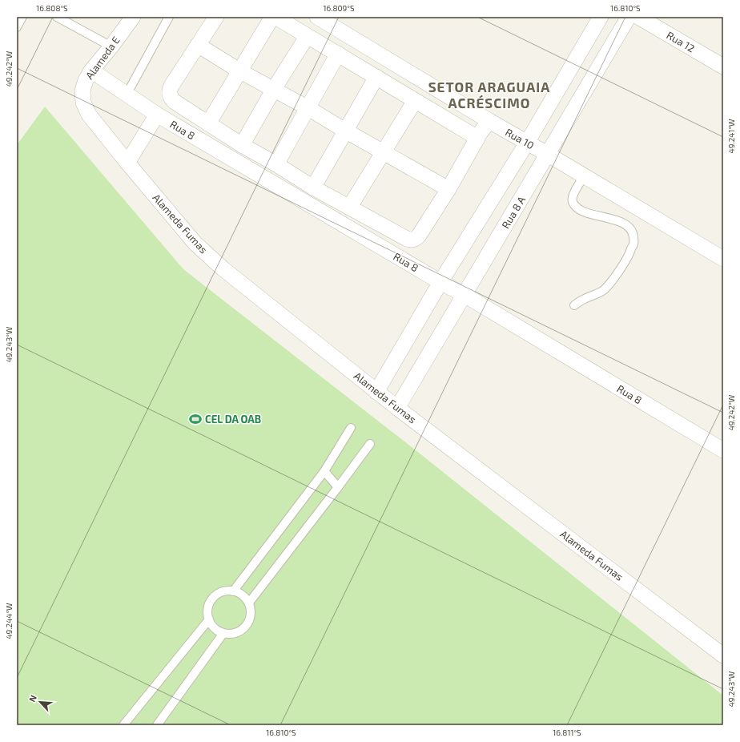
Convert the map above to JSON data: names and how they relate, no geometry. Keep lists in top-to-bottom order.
{
  "streets": {
    "street": [
      "Rua 12",
      "Alameda E",
      "Rua 8",
      "Rua 10",
      "Rua 8 A",
      "Alameda Fumas"
    ]
  },
  "crossings": [
    ["Alameda E", "Rua 8"],
    ["Alameda E", "Alameda Fumas"],
    ["Rua 8", "Rua 8 A"],
    ["Rua 10", "Rua 8 A"],
    ["Rua 8 A", "Alameda Fumas"]
  ],
  "districts": ["SETOR ARAGUAIA ACRÉSCIMO"],
  "places": {
    "sports": ["CEL DA OAB"]
  },
  "north": "top left",
  "coordinates": [
    "16.808°S",
    "16.809°S",
    "16.810°S",
    "49.242°W",
    "49.241°W",
    "49.243°W",
    "49.244°W",
    "16.811°S"
  ]
}
